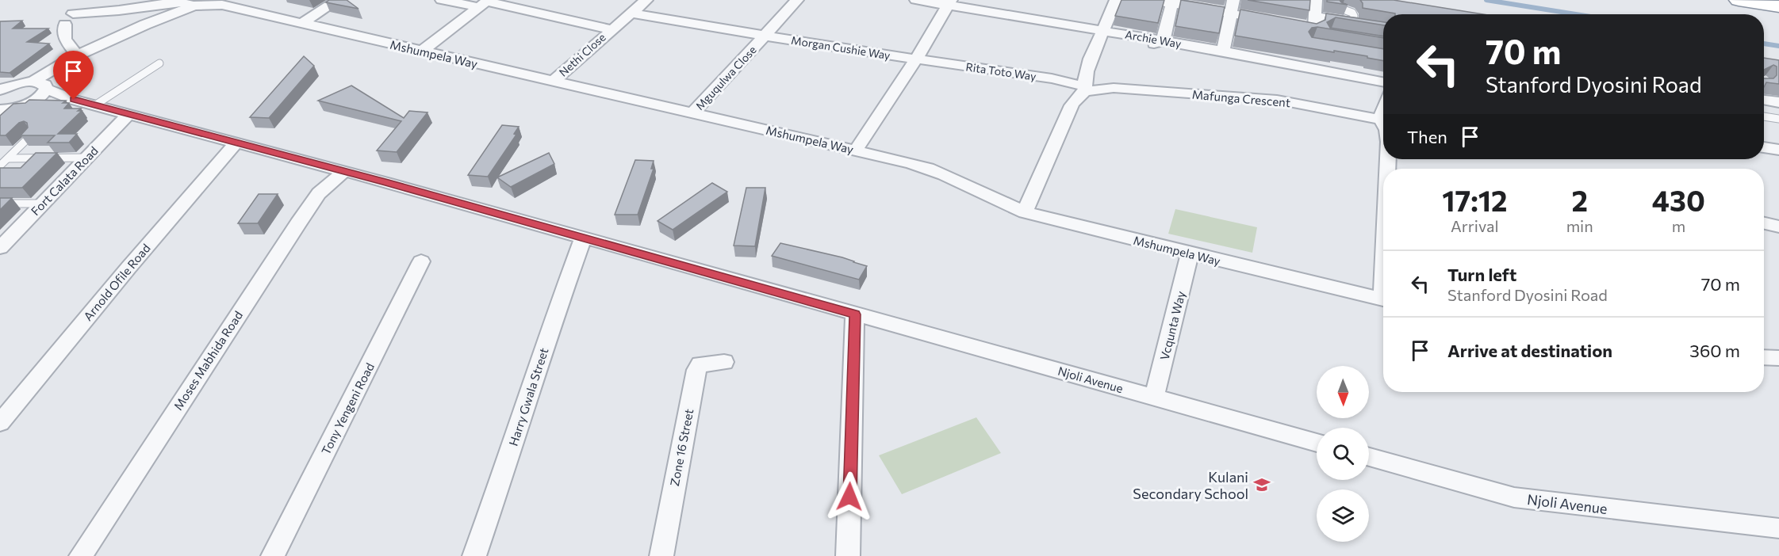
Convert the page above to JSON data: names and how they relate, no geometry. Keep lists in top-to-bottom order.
{
  "streets": {
    "street": [
      "Archie Way",
      "Morgan Cushie Way",
      "Mshumpela Way",
      "Nethi Close",
      "Rita Toto Way",
      "Mguqulwa Close",
      "Mafunga Crescent",
      "Fort Calata Road",
      "Arnold Ofile Road",
      "Vcqunta Way",
      "Moses Mabhida Road",
      "Njoli Avenue",
      "Harry Gwala Street",
      "Tony Yengeni Road",
      "Zone 16 Street"
    ]
  },
  "crossings": [
    ["Morgan Cushie Way", "Nethi Close"],
    ["Morgan Cushie Way", "Rita Toto Way"],
    ["Morgan Cushie Way", "Mguqulwa Close"],
    ["Mshumpela Way", "Nethi Close"],
    ["Mshumpela Way", "Mguqulwa Close"],
    ["Mshumpela Way", "Vcqunta Way"],
    ["Rita Toto Way", "Mafunga Crescent"],
    ["Fort Calata Road", "Njoli Avenue"],
    ["Arnold Ofile Road", "Njoli Avenue"],
    ["Vcqunta Way", "Njoli Avenue"],
    ["Moses Mabhida Road", "Njoli Avenue"],
    ["Njoli Avenue", "Harry Gwala Street"]
  ],
  "places": {
    "school or university": ["Kulani Secondary School"]
  },
  "north": "bottom",
  "page": {
    "turn": ["70 m", "Stanford Dyosini Road"],
    "then": "Then",
    "eta": [
      "17:12",
      "Arrival",
      "2",
      "min",
      "430",
      "m"
    ],
    "list": [
      {
        "name": "Turn left",
        "note": "Stanford Dyosini Road",
        "value": "70 m"
      },
      {
        "name": "Arrive at destination",
        "value": "360 m"
      }
    ]
  }
}
